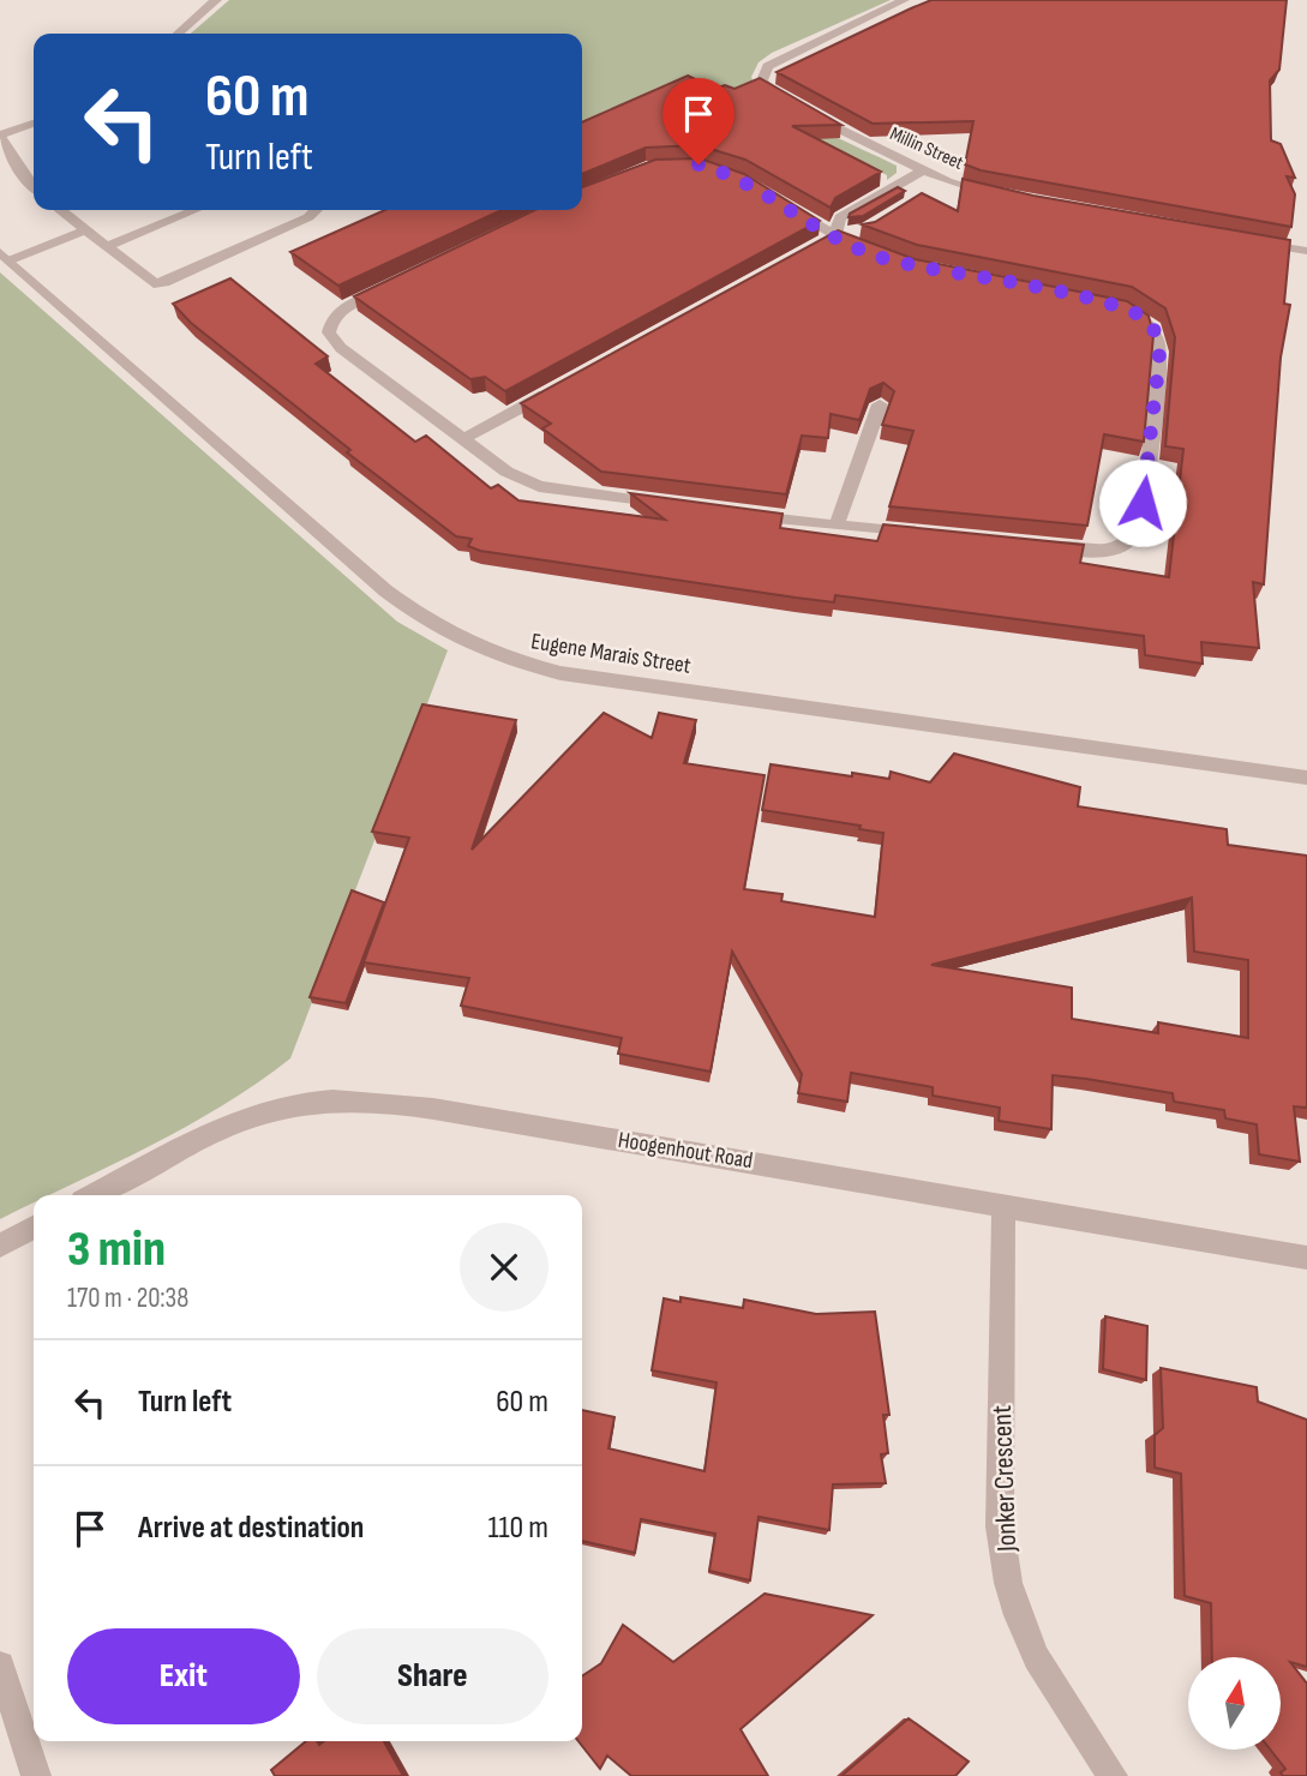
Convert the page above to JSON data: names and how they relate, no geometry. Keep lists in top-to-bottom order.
{
  "streets": {
    "street": [
      "Millin Street",
      "Eugene Marais Street",
      "Hoogenhout Road",
      "Jonker Crescent"
    ]
  },
  "crossings": [
    ["Hoogenhout Road", "Jonker Crescent"]
  ],
  "north": "top",
  "page": {
    "turn": ["60 m", "Turn left"],
    "heading": ["3 min", "170 m · 20:38"],
    "list": [
      {
        "name": "Turn left",
        "value": "60 m"
      },
      {
        "name": "Arrive at destination",
        "value": "110 m"
      }
    ],
    "buttons": ["Exit", "Share"]
  }
}
